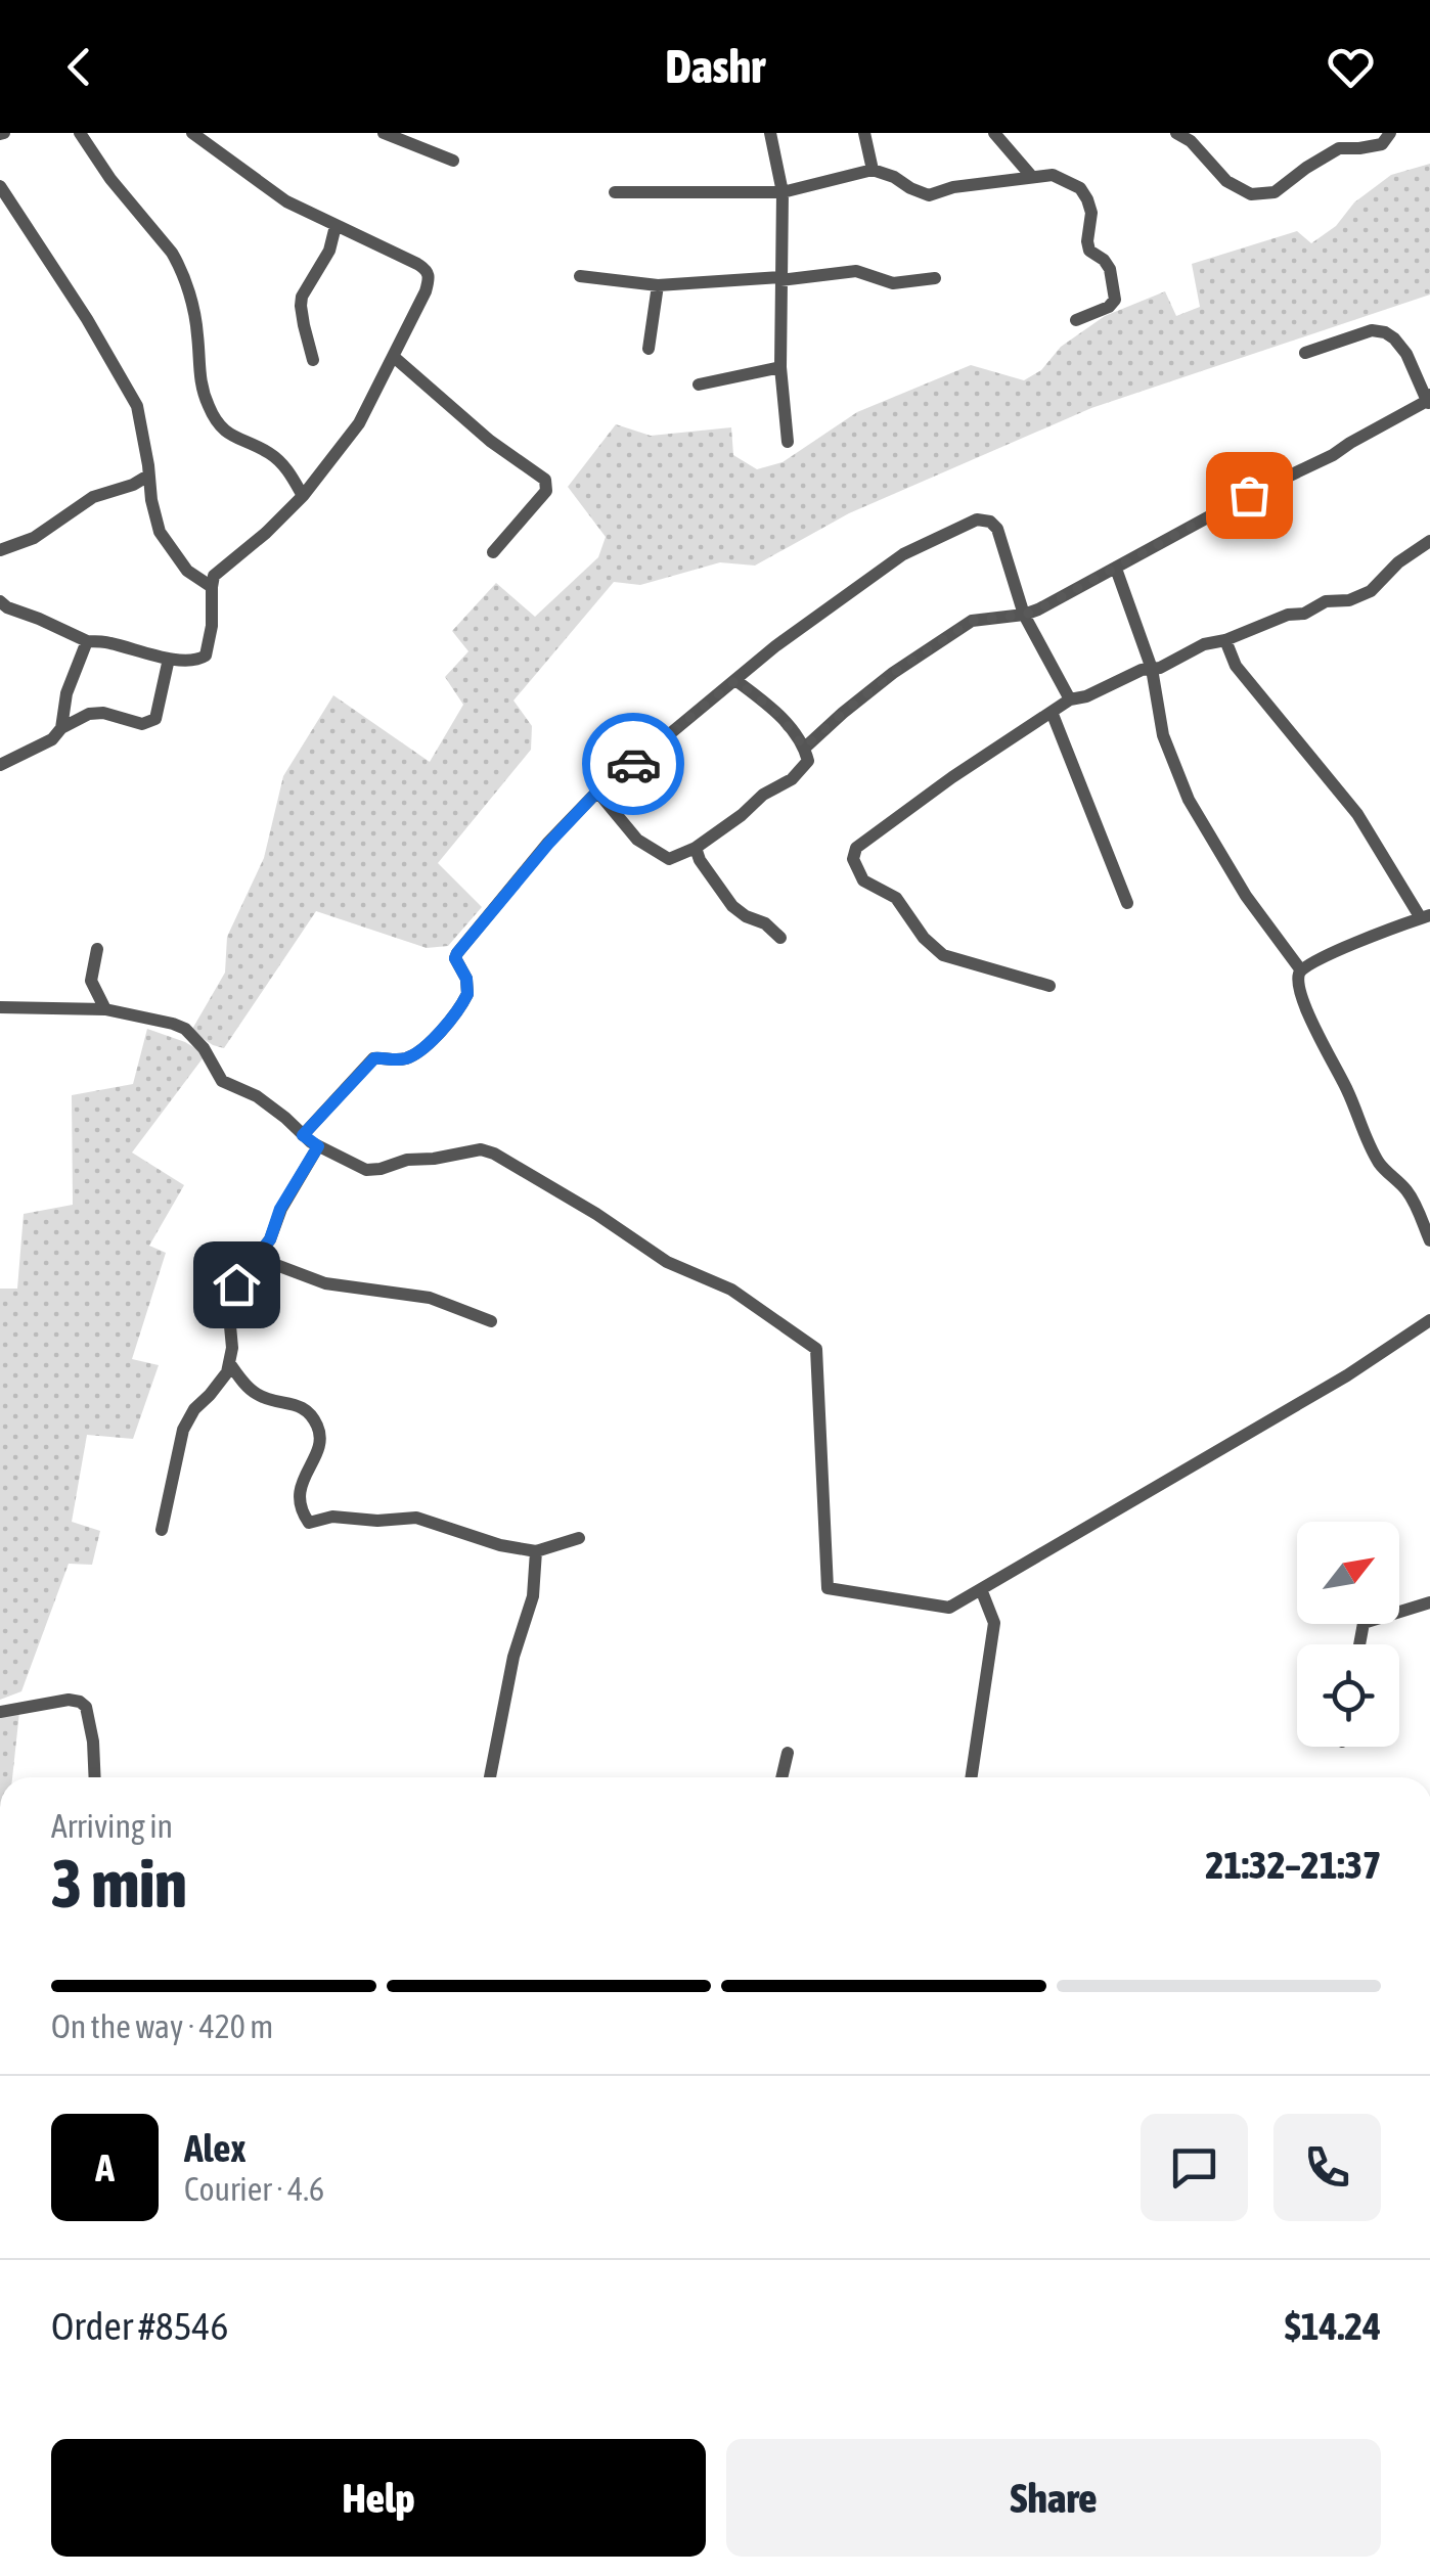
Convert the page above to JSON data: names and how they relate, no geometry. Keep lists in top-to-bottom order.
{
  "north": "top right",
  "page": {
    "header": "Dashr",
    "heading": ["3 min", "Arriving in", "21:32–21:37"],
    "panel": [
      "Alex",
      "Courier · 4.6",
      "Order #8546",
      "$14.24"
    ],
    "bar": "On the way · 420 m",
    "round": "A",
    "buttons": ["Help", "Share"]
  }
}
